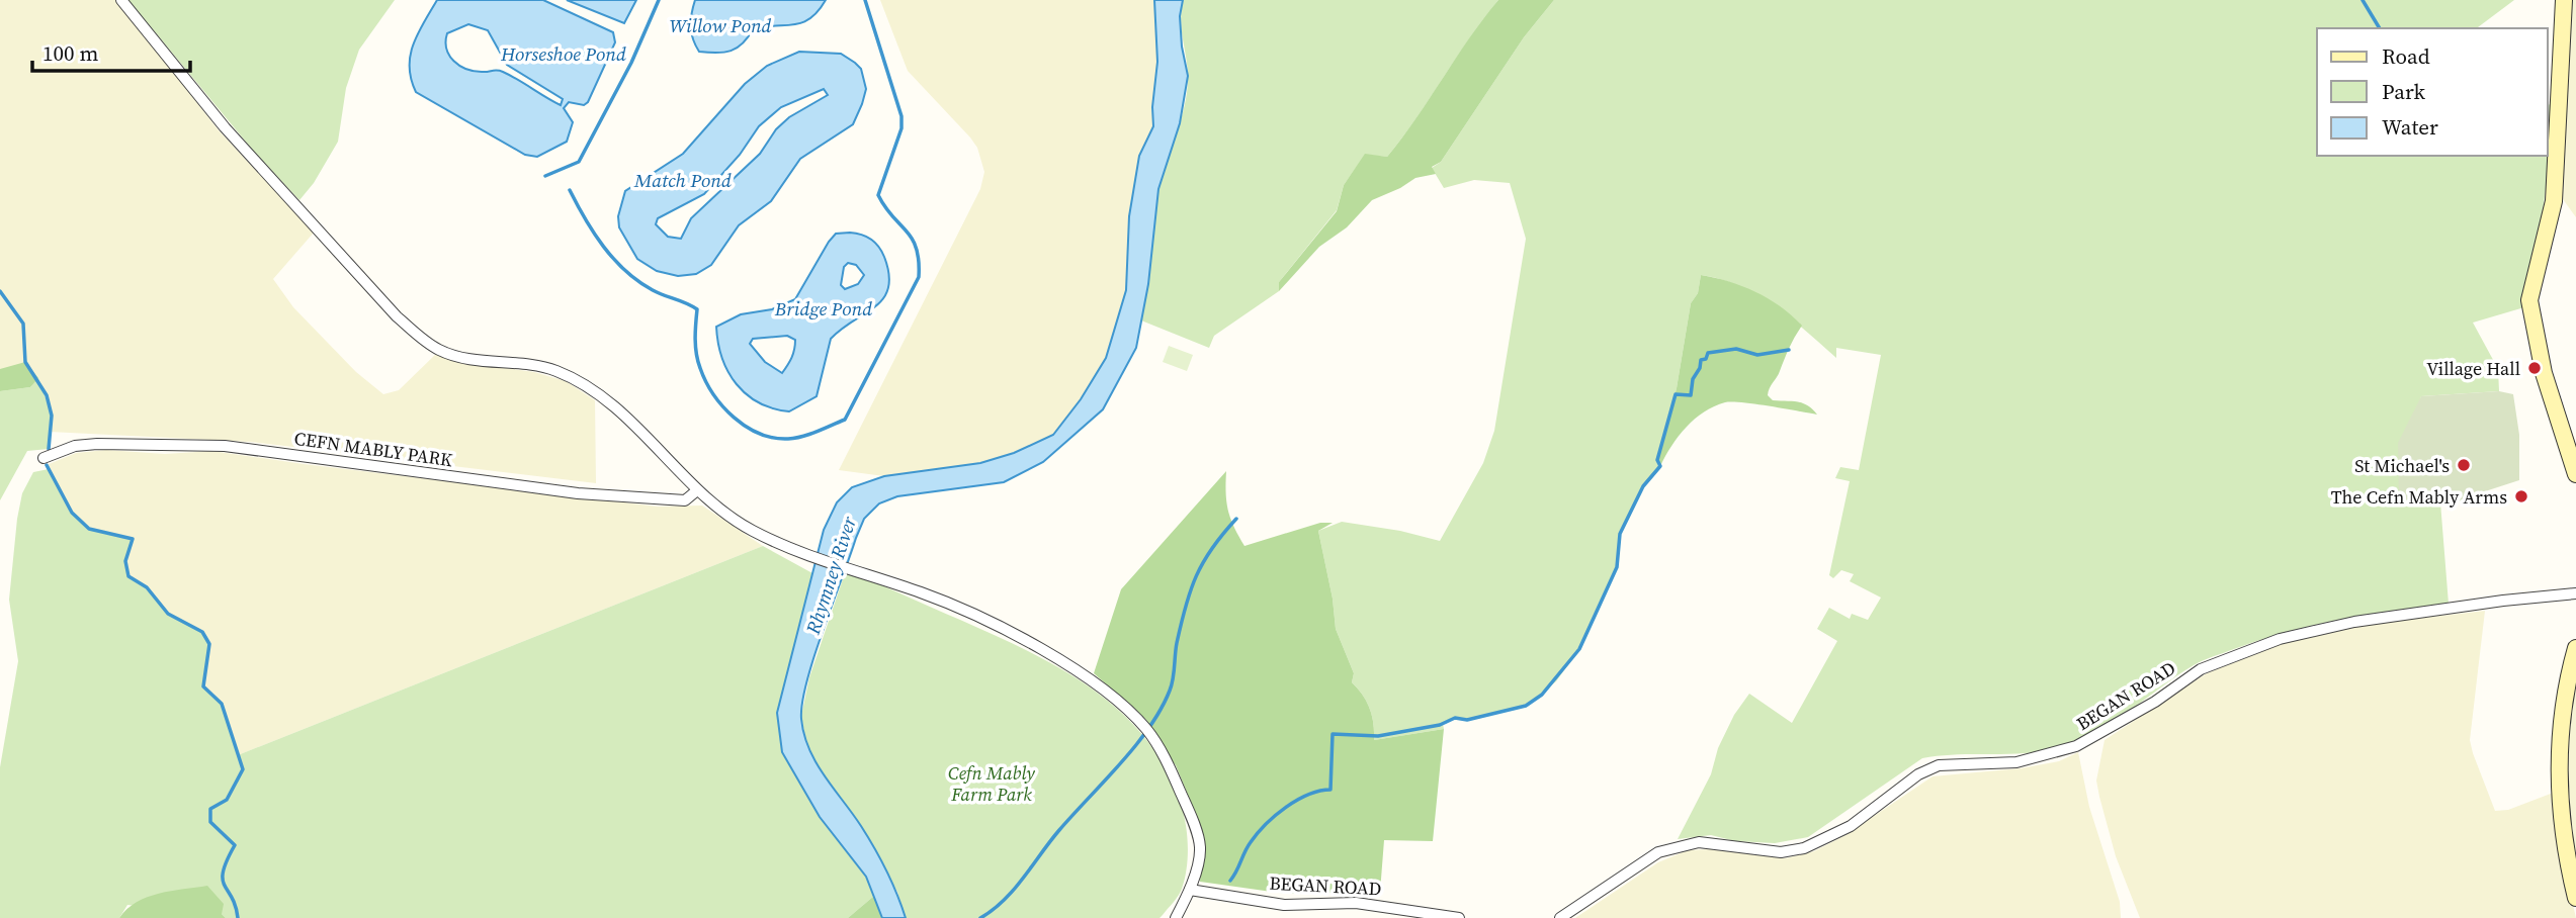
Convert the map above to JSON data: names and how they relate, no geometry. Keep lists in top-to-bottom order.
{
  "streets": {
    "street": ["CEFN MABLY PARK", "BEGAN ROAD"]
  },
  "water": [
    "Willow Pond",
    "Horseshoe Pond",
    "Match Pond",
    "Bridge Pond",
    "Rhymney River"
  ],
  "parks": ["Cefn Mably Farm Park"],
  "places": ["Village Hall", "St Michael's", "The Cefn Mably Arms"],
  "legend": ["Road", "Park", "Water"],
  "scale_bar": "100 m"
}
